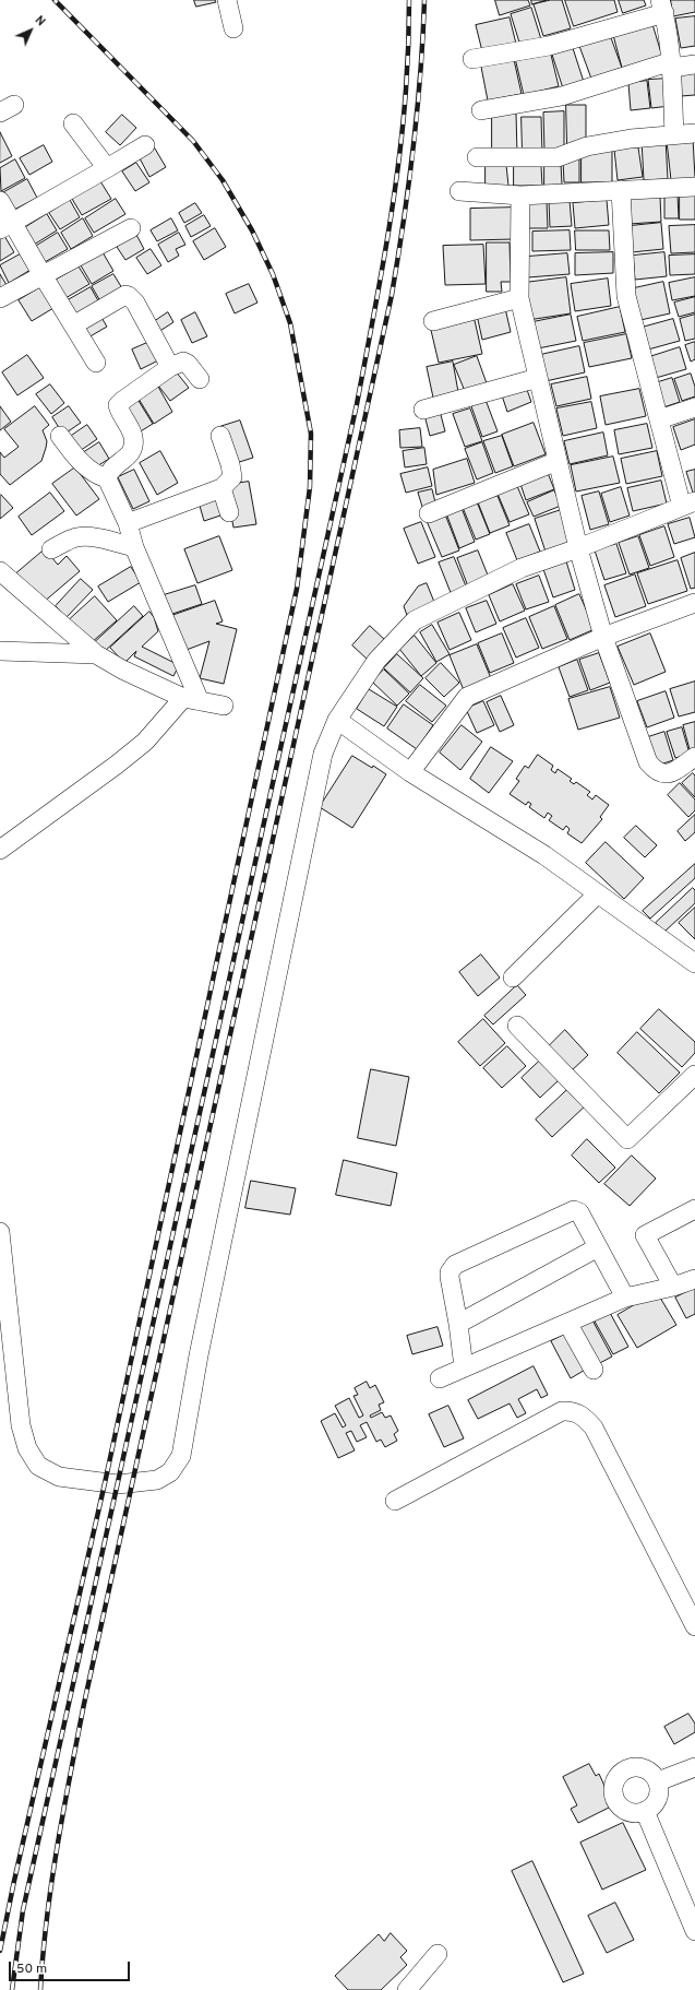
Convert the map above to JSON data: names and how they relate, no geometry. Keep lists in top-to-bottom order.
{
  "scale_bar": "50 m",
  "north": "top right"
}
